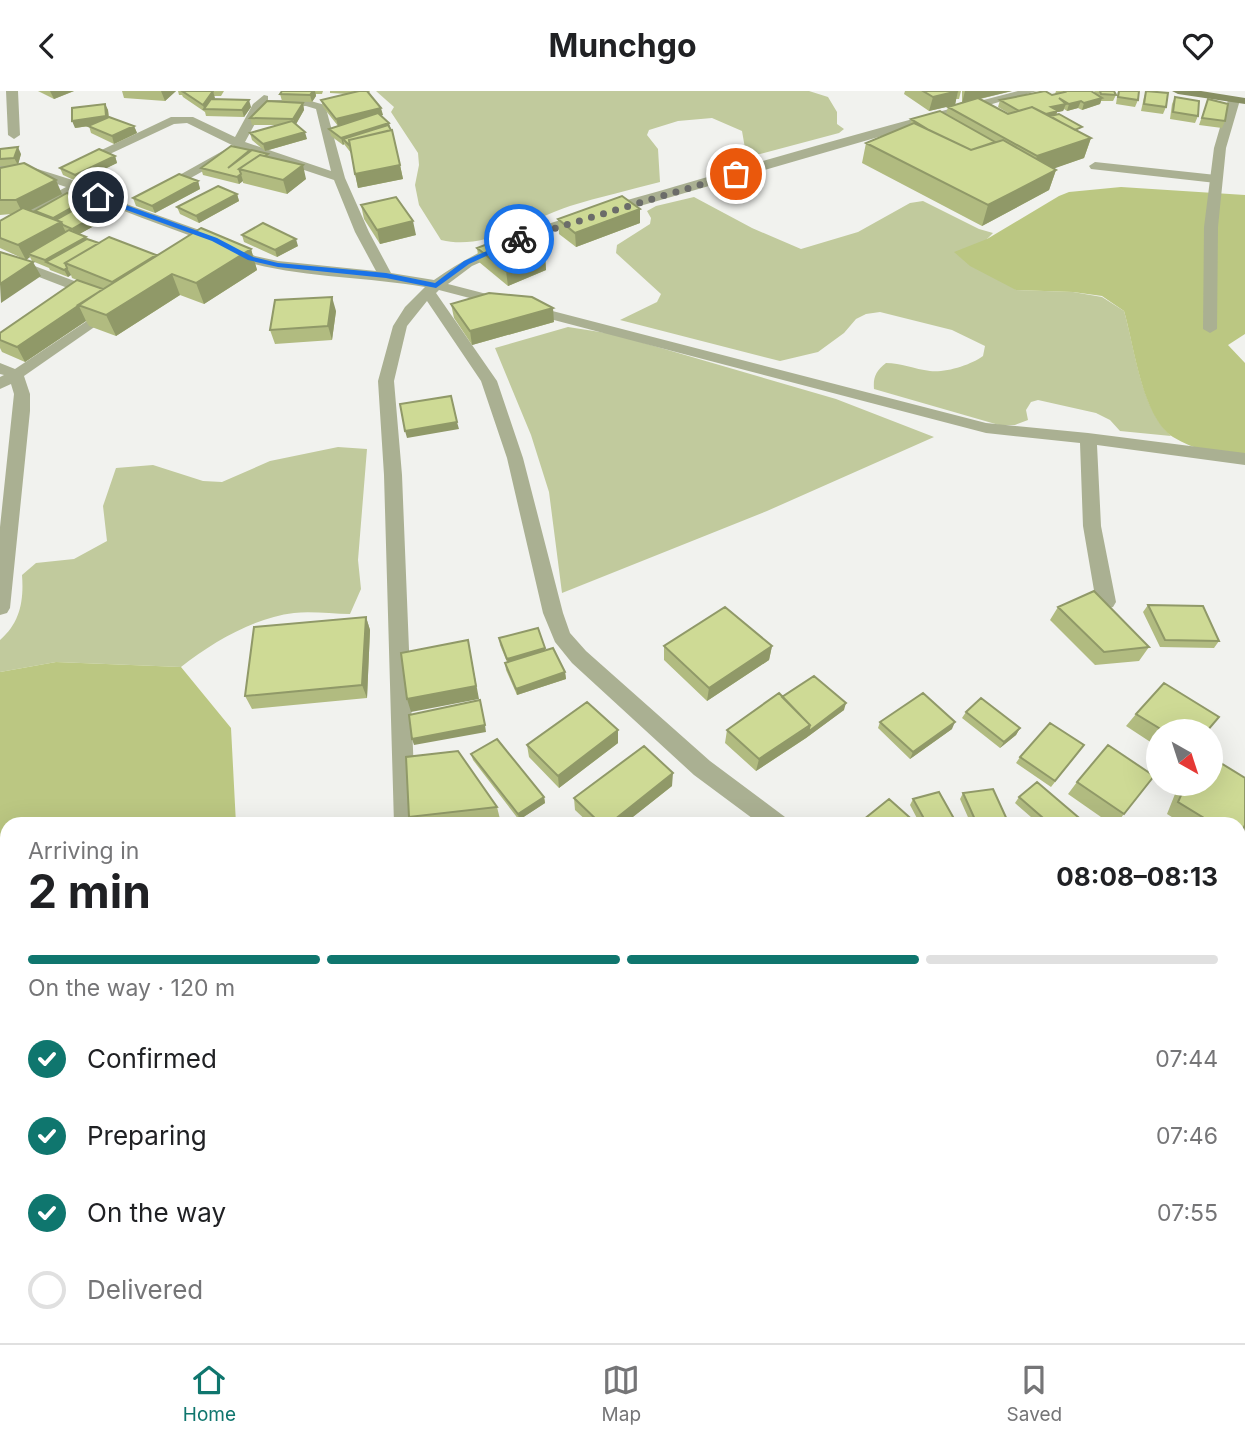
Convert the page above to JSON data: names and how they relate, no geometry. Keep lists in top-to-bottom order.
{
  "north": "bottom right",
  "page": {
    "header": "Munchgo",
    "heading": ["2 min", "Arriving in", "08:08–08:13"],
    "bar": "On the way · 120 m",
    "list": [
      ["Confirmed", "07:44"],
      ["Preparing", "07:46"],
      ["On the way", "07:55"],
      "Delivered"
    ],
    "tabs": ["Home", "Map", "Saved"]
  }
}
